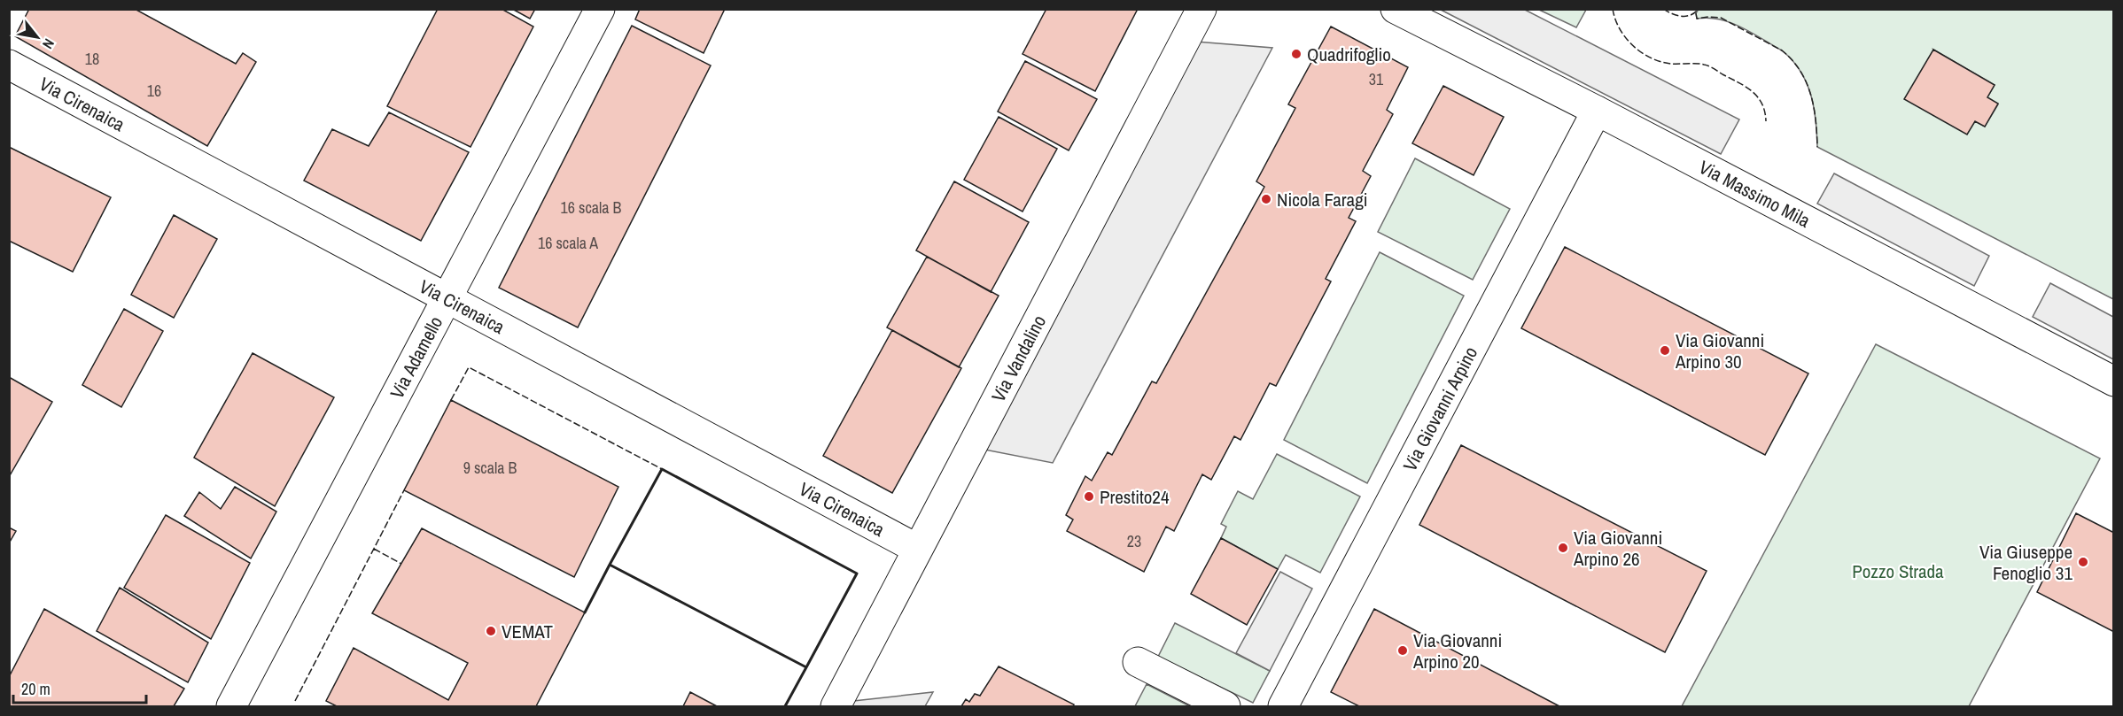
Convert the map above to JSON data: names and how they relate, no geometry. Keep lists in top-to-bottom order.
{
  "streets": {
    "street": [
      "Via Cirenaica",
      "Via Massimo Mila",
      "Via Adamello",
      "Via Vandalino",
      "Via Giovanni Arpino"
    ]
  },
  "crossings": [
    ["Via Cirenaica", "Via Adamello"],
    ["Via Cirenaica", "Via Vandalino"],
    ["Via Massimo Mila", "Via Giovanni Arpino"]
  ],
  "parks": ["Pozzo Strada"],
  "places": [
    "Quadrifoglio",
    "Nicola Faragi",
    "Via Giovanni Arpino 30",
    "Prestito24",
    "Via Giovanni Arpino 26",
    "Via Giuseppe Fenoglio 31",
    "VEMAT",
    "Via Giovanni Arpino 20"
  ],
  "house_numbers": [
    "18",
    "31",
    "16",
    "16 scala B",
    "16 scala A",
    "9 scala B",
    "23"
  ],
  "scale_bar": "20 m",
  "north": "bottom right"
}
